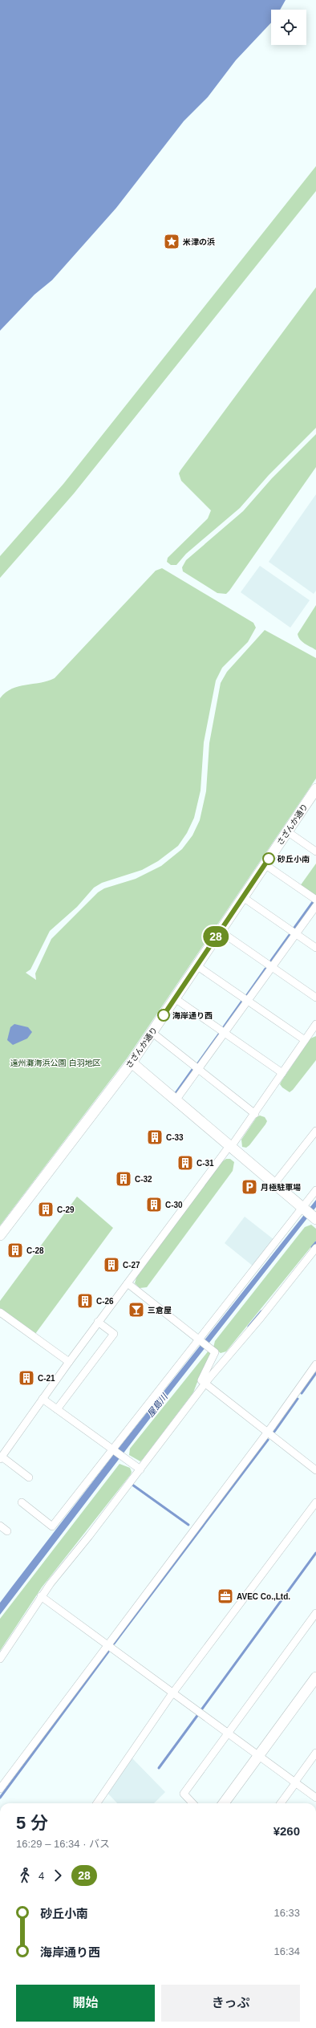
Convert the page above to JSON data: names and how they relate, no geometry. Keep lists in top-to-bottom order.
{
  "streets": {
    "street": ["さざんか通り"]
  },
  "water": ["屋島川"],
  "parks": ["遠州灘海浜公園 白羽地区"],
  "places": {
    "place": ["米津の浜"],
    "other": ["砂丘小南", "海岸通り西"],
    "building": [
      "C-33",
      "C-31",
      "C-32",
      "C-30",
      "C-29",
      "C-28",
      "C-27",
      "C-26",
      "C-21"
    ],
    "parking": ["月極駐車場"],
    "bar": ["三倉屋"],
    "office": ["AVEC Co.,Ltd."]
  },
  "lines": ["bus line 28"],
  "page": {
    "on_map": "28",
    "heading": ["5 分", "16:29 – 16:34 · バス", "¥260"],
    "legs": ["4", "28"],
    "list": [
      {
        "name": "砂丘小南",
        "value": "16:33"
      },
      {
        "name": "海岸通り西",
        "value": "16:34"
      }
    ],
    "buttons": ["開始", "きっぷ"]
  }
}
